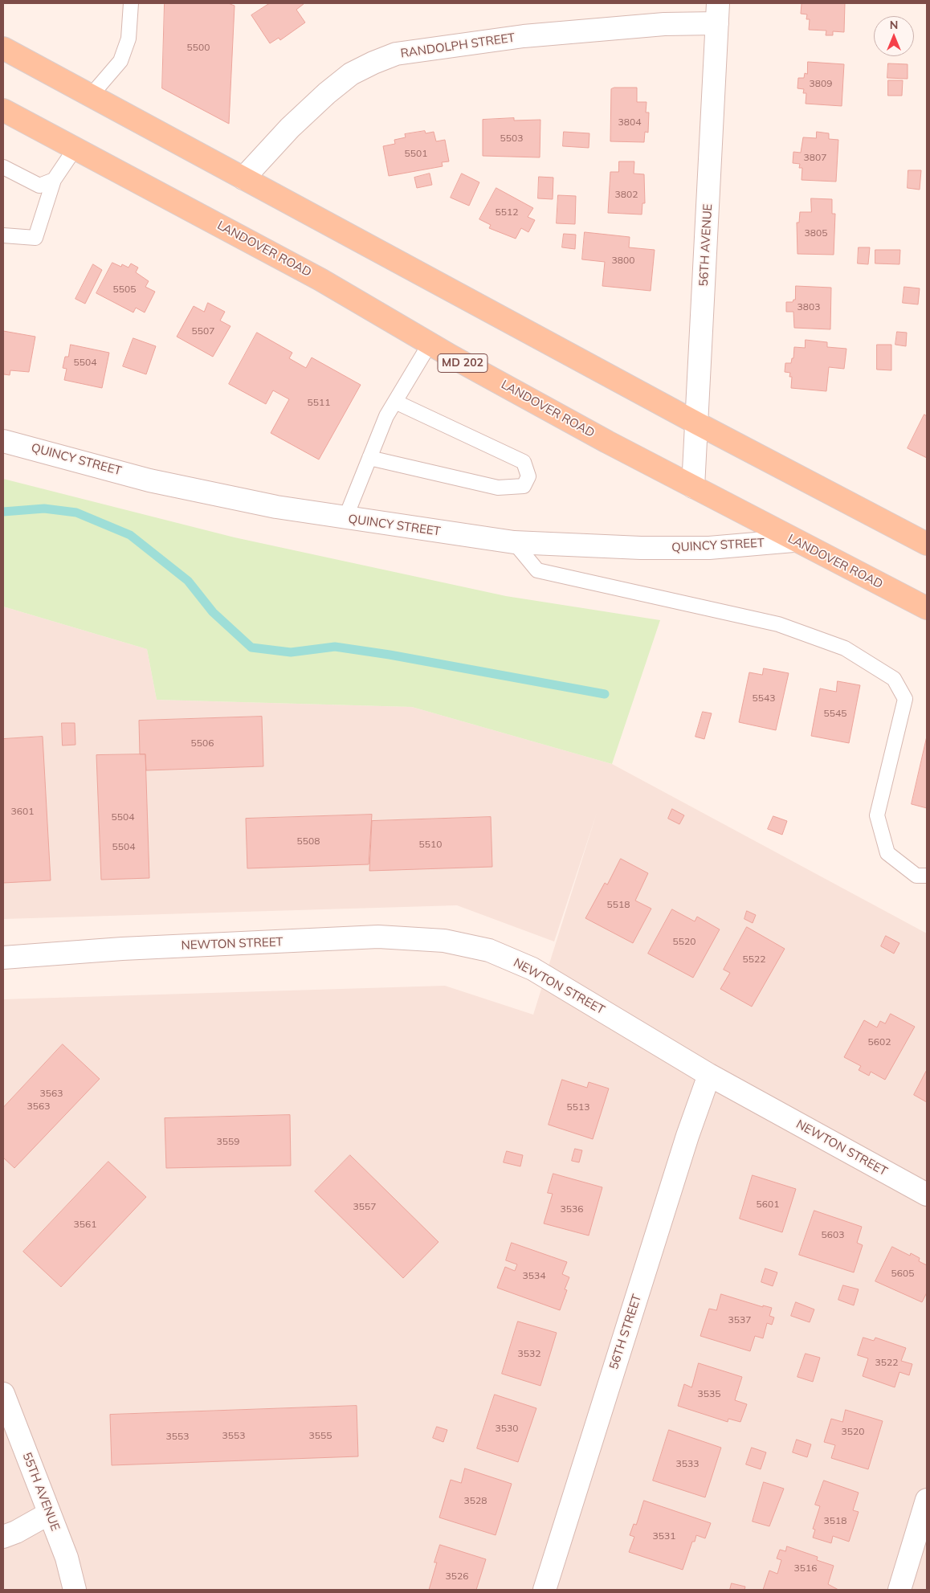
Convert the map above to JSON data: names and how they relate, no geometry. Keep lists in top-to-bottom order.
{
  "streets": {
    "main road": ["LANDOVER ROAD", "MD 202"],
    "street": [
      "RANDOLPH STREET",
      "56TH AVENUE",
      "QUINCY STREET",
      "NEWTON STREET",
      "56TH STREET",
      "55TH AVENUE"
    ]
  },
  "crossings": [
    ["RANDOLPH STREET", "56TH AVENUE"],
    ["56TH AVENUE", "LANDOVER ROAD"],
    ["LANDOVER ROAD", "QUINCY STREET"],
    ["NEWTON STREET", "56TH STREET"]
  ],
  "house_numbers": [
    "5500",
    "3809",
    "3804",
    "5503",
    "5501",
    "3807",
    "3802",
    "5512",
    "3805",
    "3800",
    "5505",
    "3803",
    "5507",
    "5504",
    "5511",
    "5543",
    "5545",
    "5506",
    "3601",
    "5504",
    "5508",
    "5510",
    "5504",
    "5518",
    "5520",
    "5522",
    "5602",
    "3563",
    "3563",
    "5513",
    "3559",
    "5601",
    "3557",
    "3536",
    "3561",
    "5603",
    "5605",
    "3534",
    "3537",
    "3532",
    "3522",
    "3535",
    "3530",
    "3520",
    "3553",
    "3555",
    "3553",
    "3533",
    "3528",
    "3518",
    "3531",
    "3516",
    "3526"
  ],
  "north": "top"
}
